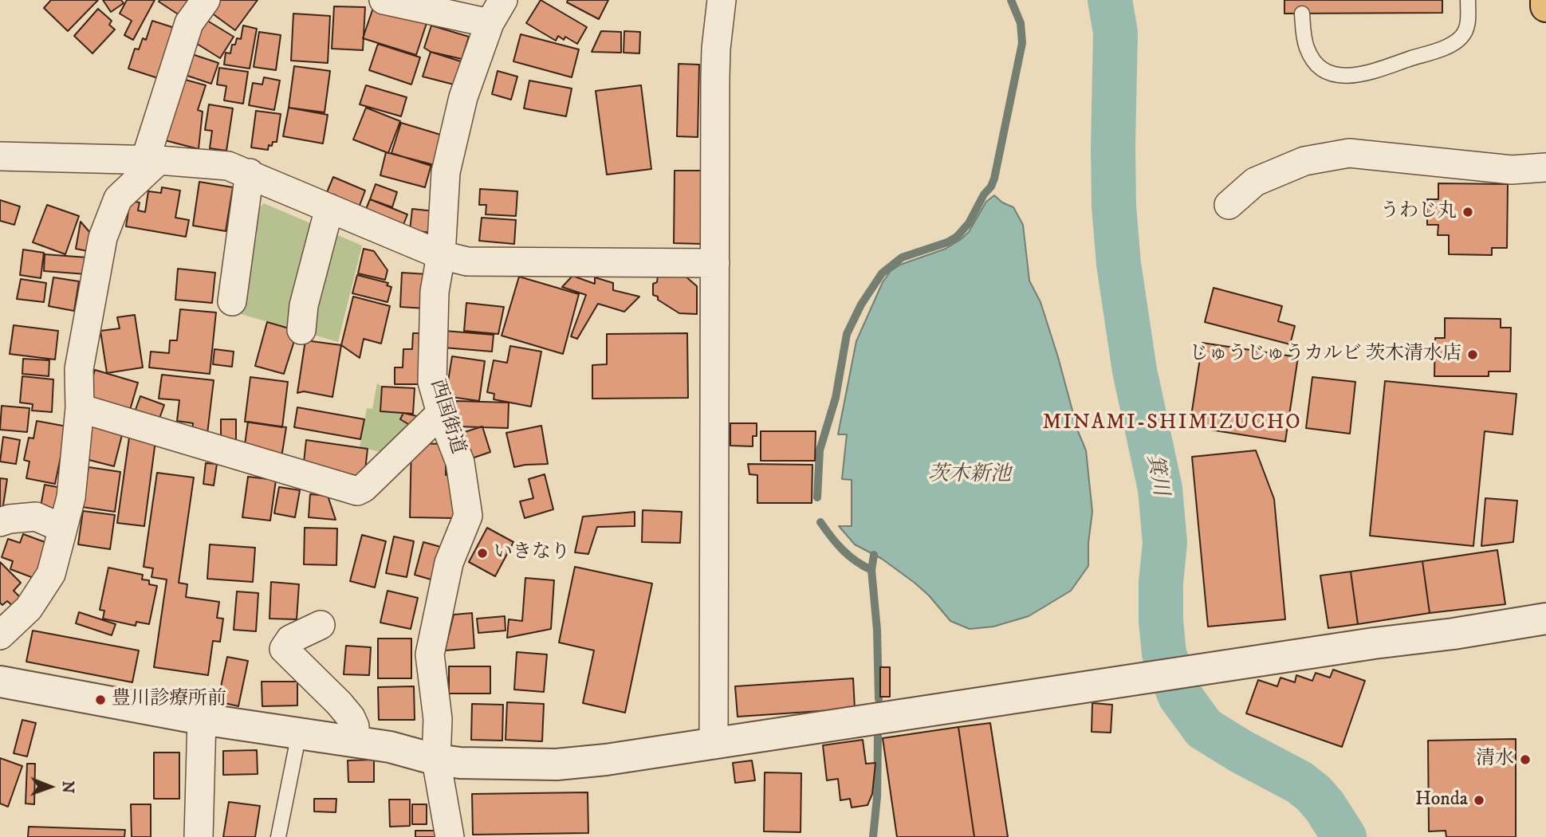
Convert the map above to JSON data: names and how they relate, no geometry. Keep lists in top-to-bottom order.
{
  "streets": {
    "street": ["西国街道"]
  },
  "districts": ["MINAMI-SHIMIZUCHO"],
  "water": ["箕川", "茨木新池"],
  "places": [
    "うわじ丸",
    "じゅうじゅうカルビ 茨木清水店",
    "いきなり",
    "豊川診療所前",
    "清水",
    "Honda"
  ],
  "north": "right"
}
